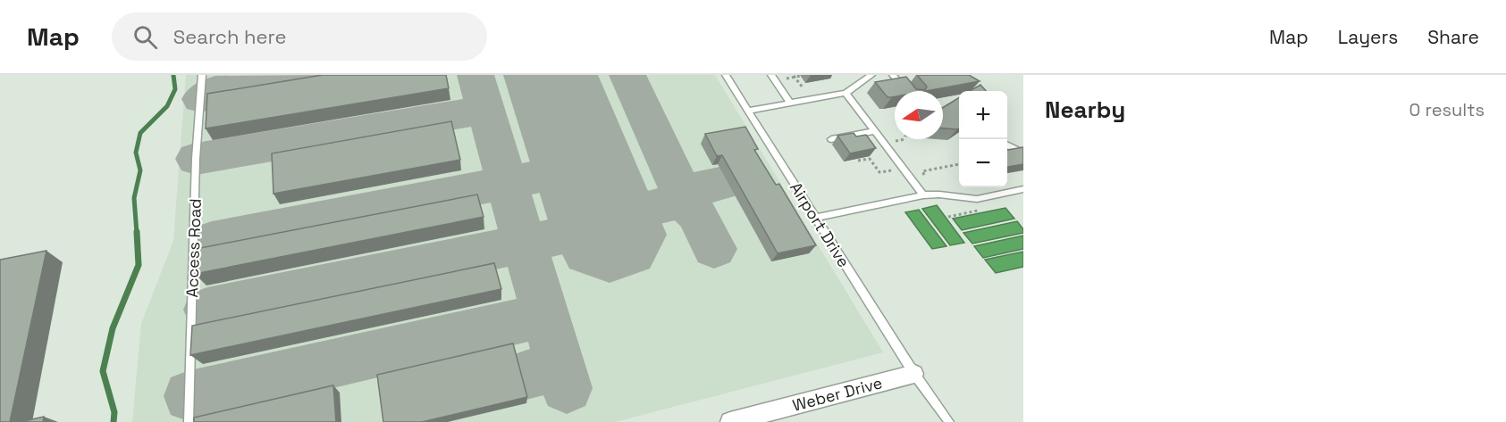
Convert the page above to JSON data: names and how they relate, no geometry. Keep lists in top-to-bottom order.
{
  "streets": {
    "street": ["Weber Drive"],
    "lane": ["Airport Drive", "Access Road"]
  },
  "crossings": [
    ["Airport Drive", "Weber Drive"]
  ],
  "north": "left",
  "page": {
    "header": "Map",
    "search": "Search here",
    "nav": ["Map", "Layers", "Share"],
    "heading": ["Nearby", "0 results"],
    "map_buttons": ["+", "−"]
  }
}
